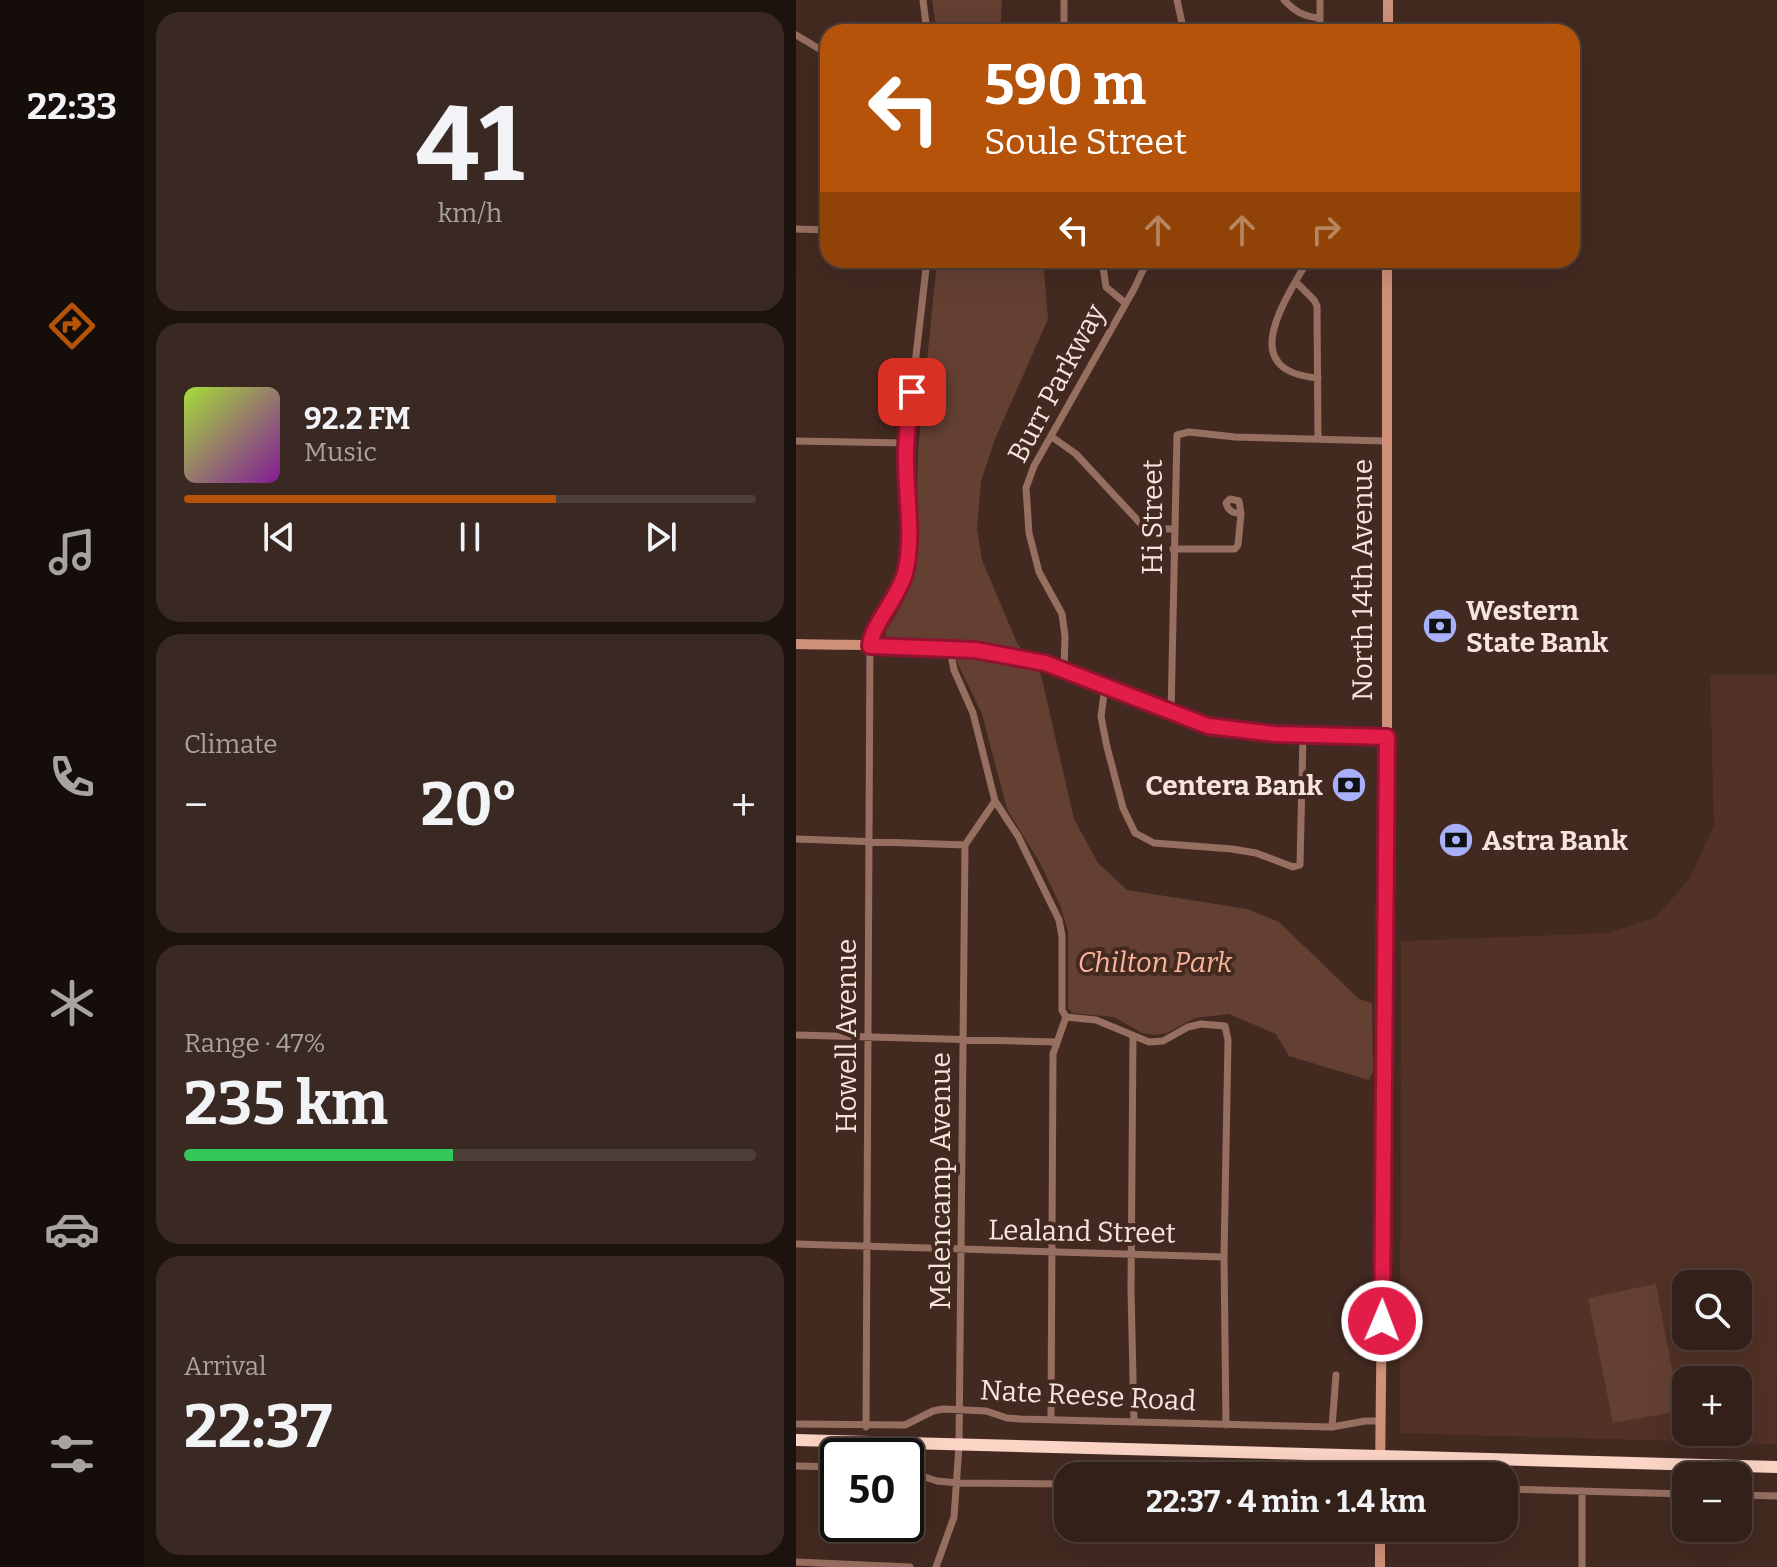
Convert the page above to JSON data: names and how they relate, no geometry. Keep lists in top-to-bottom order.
{
  "streets": {
    "main road": ["North 14th Avenue"],
    "street": [
      "Burr Parkway",
      "Hi Street",
      "Howell Avenue",
      "Melencamp Avenue",
      "Lealand Street",
      "Nate Reese Road"
    ]
  },
  "crossings": [
    ["Hi Street", "North 14th Avenue"],
    ["North 14th Avenue", "Nate Reese Road"],
    ["Howell Avenue", "Lealand Street"],
    ["Howell Avenue", "Nate Reese Road"],
    ["Melencamp Avenue", "Lealand Street"],
    ["Melencamp Avenue", "Nate Reese Road"]
  ],
  "parks": ["Chilton Park"],
  "places": {
    "bank": ["Western State Bank", "Centera Bank", "Astra Bank"]
  },
  "page": {
    "tabs": "22:33",
    "tile": [
      ["41", "km/h"],
      "Climate",
      ["Range · 47%", "235 km"],
      ["Arrival", "22:37"]
    ],
    "turn": ["590 m", "Soule Street"],
    "song": ["92.2 FM", "Music"],
    "heat": ["−", "20°", "+"],
    "map_buttons": ["+", "−"],
    "limit": "50",
    "trip": "22:37 · 4 min · 1.4 km"
  }
}
